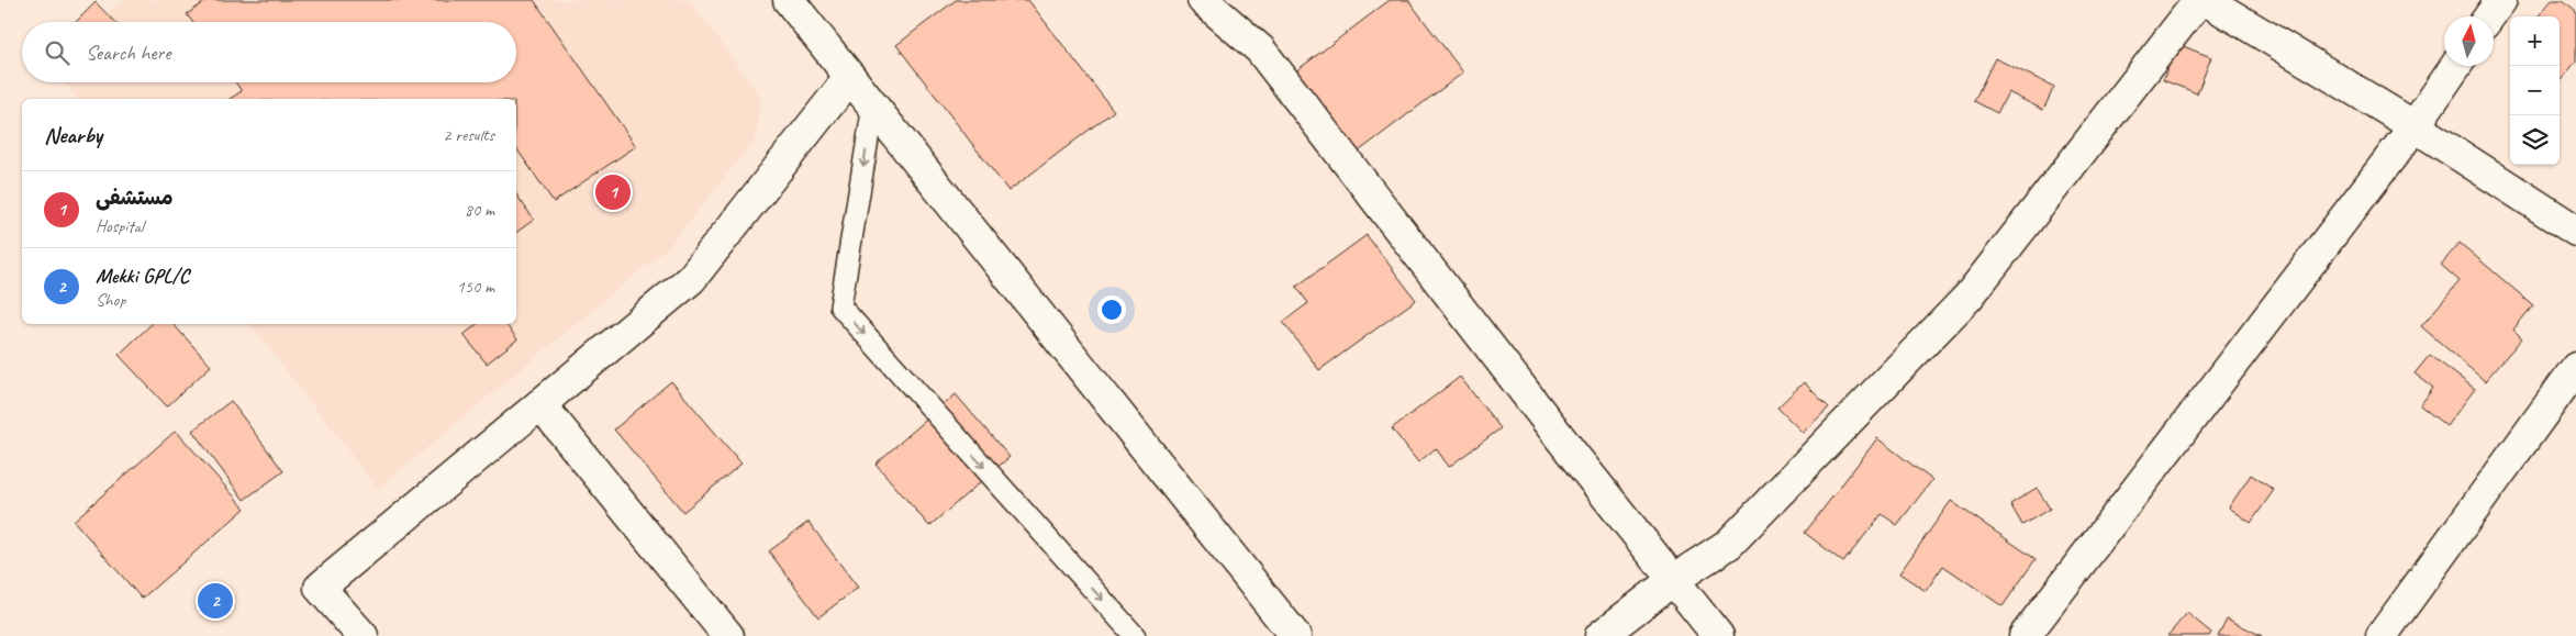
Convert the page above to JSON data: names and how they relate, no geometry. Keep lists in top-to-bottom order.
{
  "north": "top",
  "page": {
    "map_buttons": ["+", "−"],
    "search": "Search here",
    "heading": ["Nearby", "2 results"],
    "list": [
      {
        "mark": "1",
        "name": "مستشفى",
        "note": "Hospital",
        "value": "80 m"
      },
      {
        "mark": "2",
        "name": "Mekki GPL/C",
        "note": "Shop",
        "value": "150 m"
      }
    ],
    "pins": ["1", "2"]
  }
}
